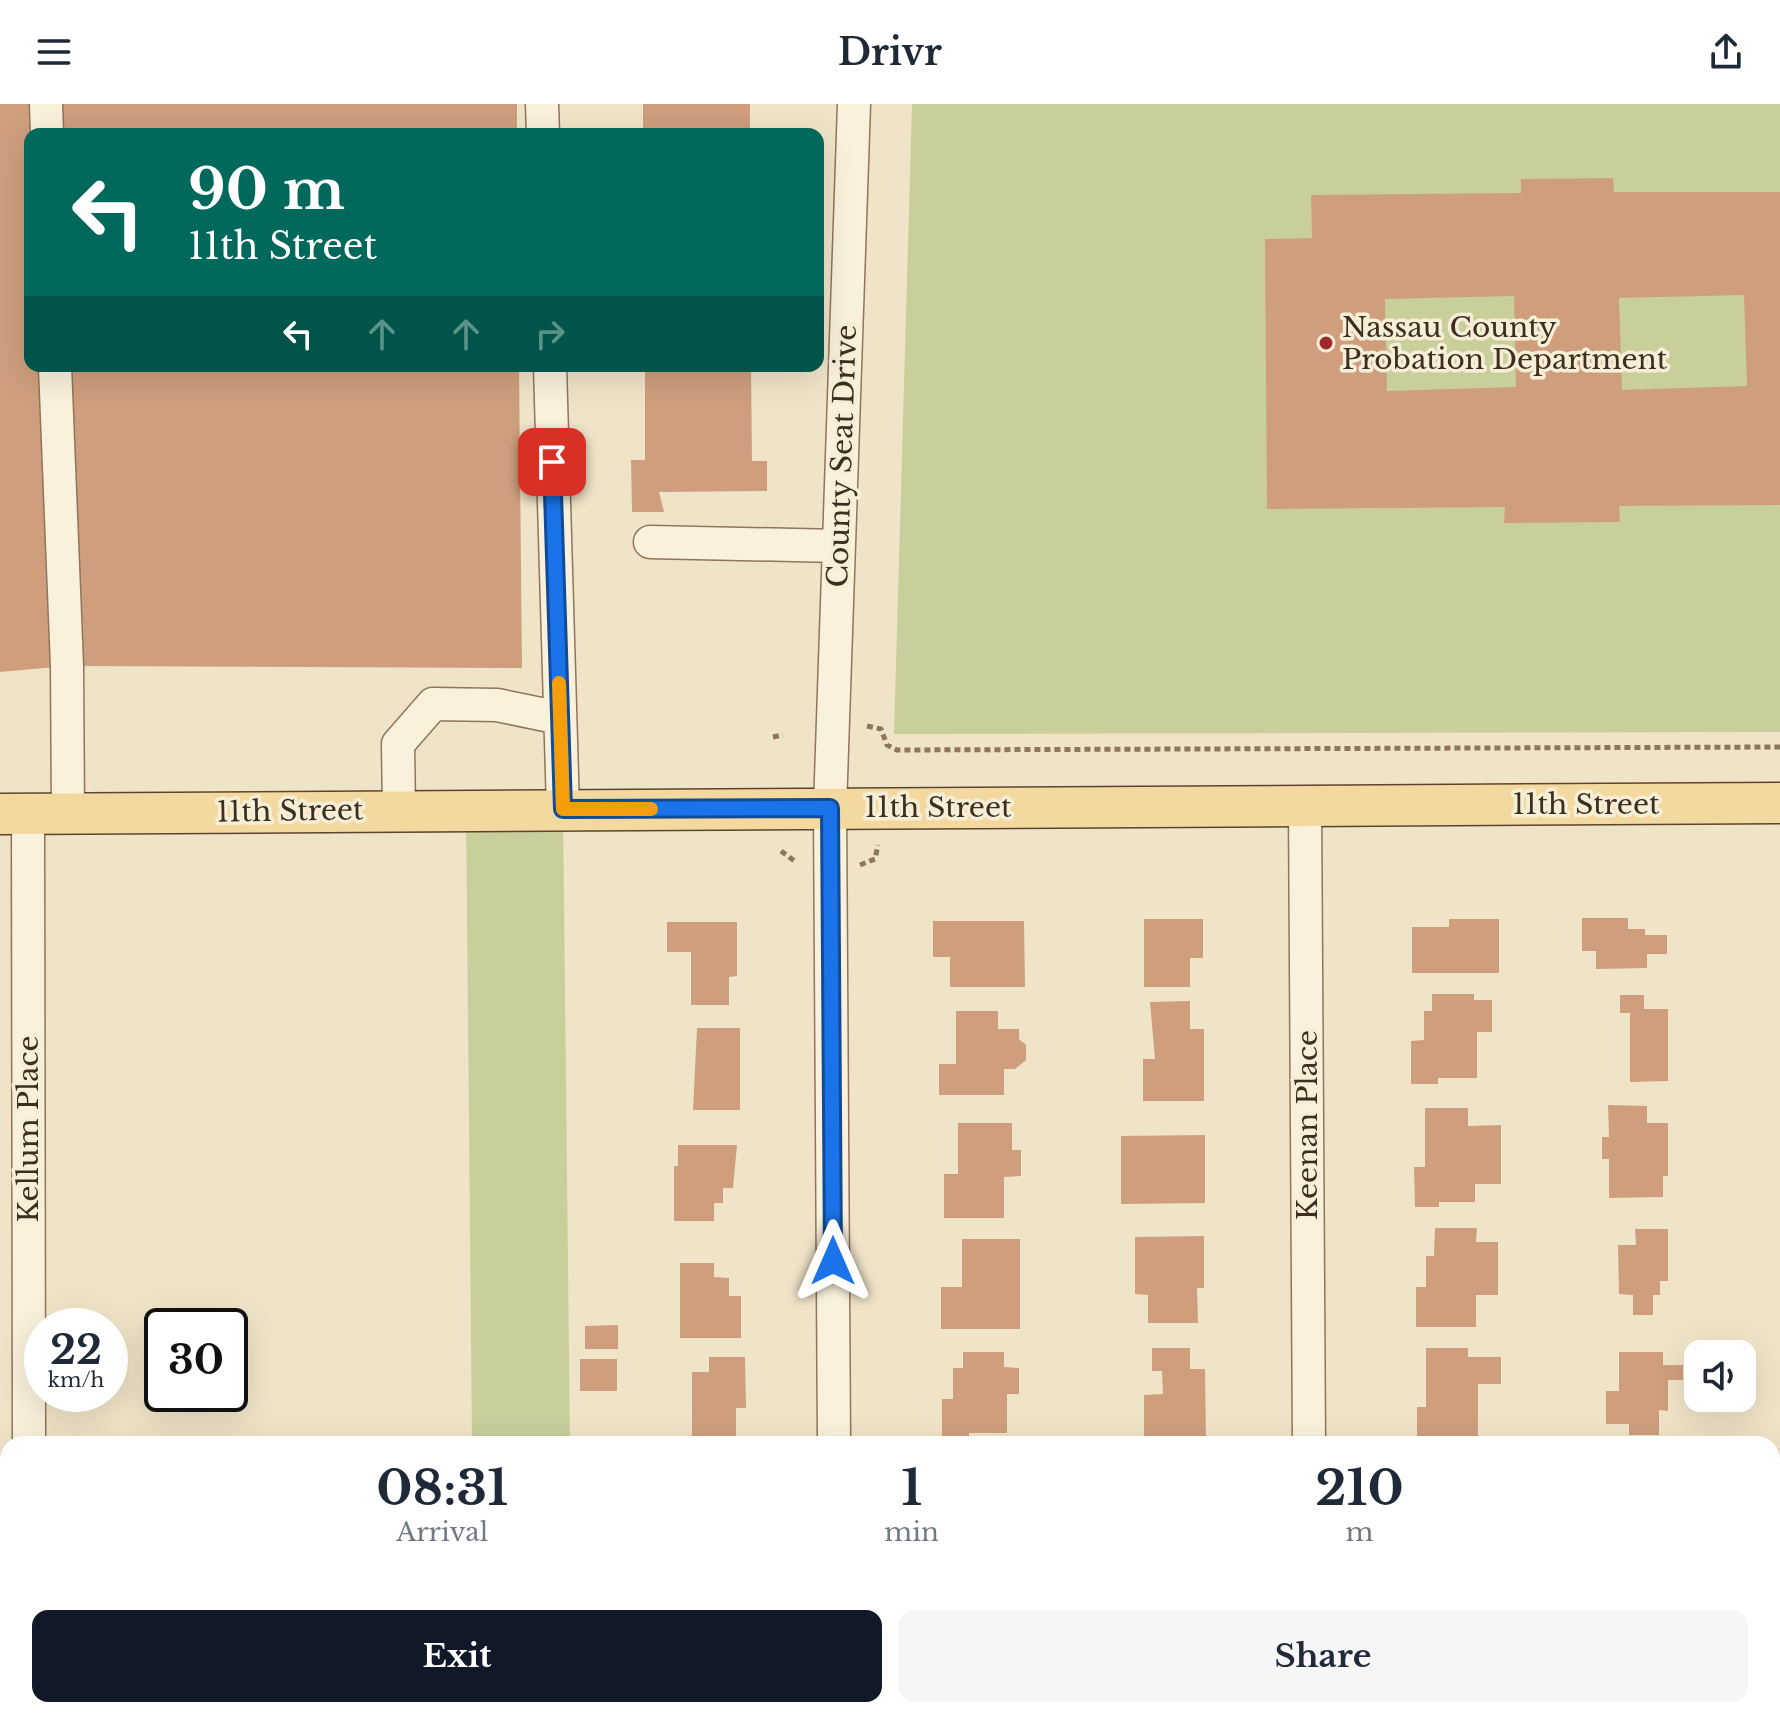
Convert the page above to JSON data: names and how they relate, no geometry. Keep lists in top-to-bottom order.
{
  "streets": {
    "main road": ["11th Street"],
    "street": ["County Seat Drive", "Keenan Place", "Kellum Place"]
  },
  "crossings": [
    ["County Seat Drive", "11th Street"],
    ["11th Street", "Keenan Place"],
    ["11th Street", "Kellum Place"]
  ],
  "places": ["Nassau County Probation Department"],
  "page": {
    "header": "Drivr",
    "turn": ["90 m", "11th Street"],
    "speed": "22 km/h",
    "limit": "30",
    "eta": [
      "08:31",
      "Arrival",
      "1",
      "min",
      "210",
      "m"
    ],
    "buttons": ["Exit", "Share"]
  }
}
